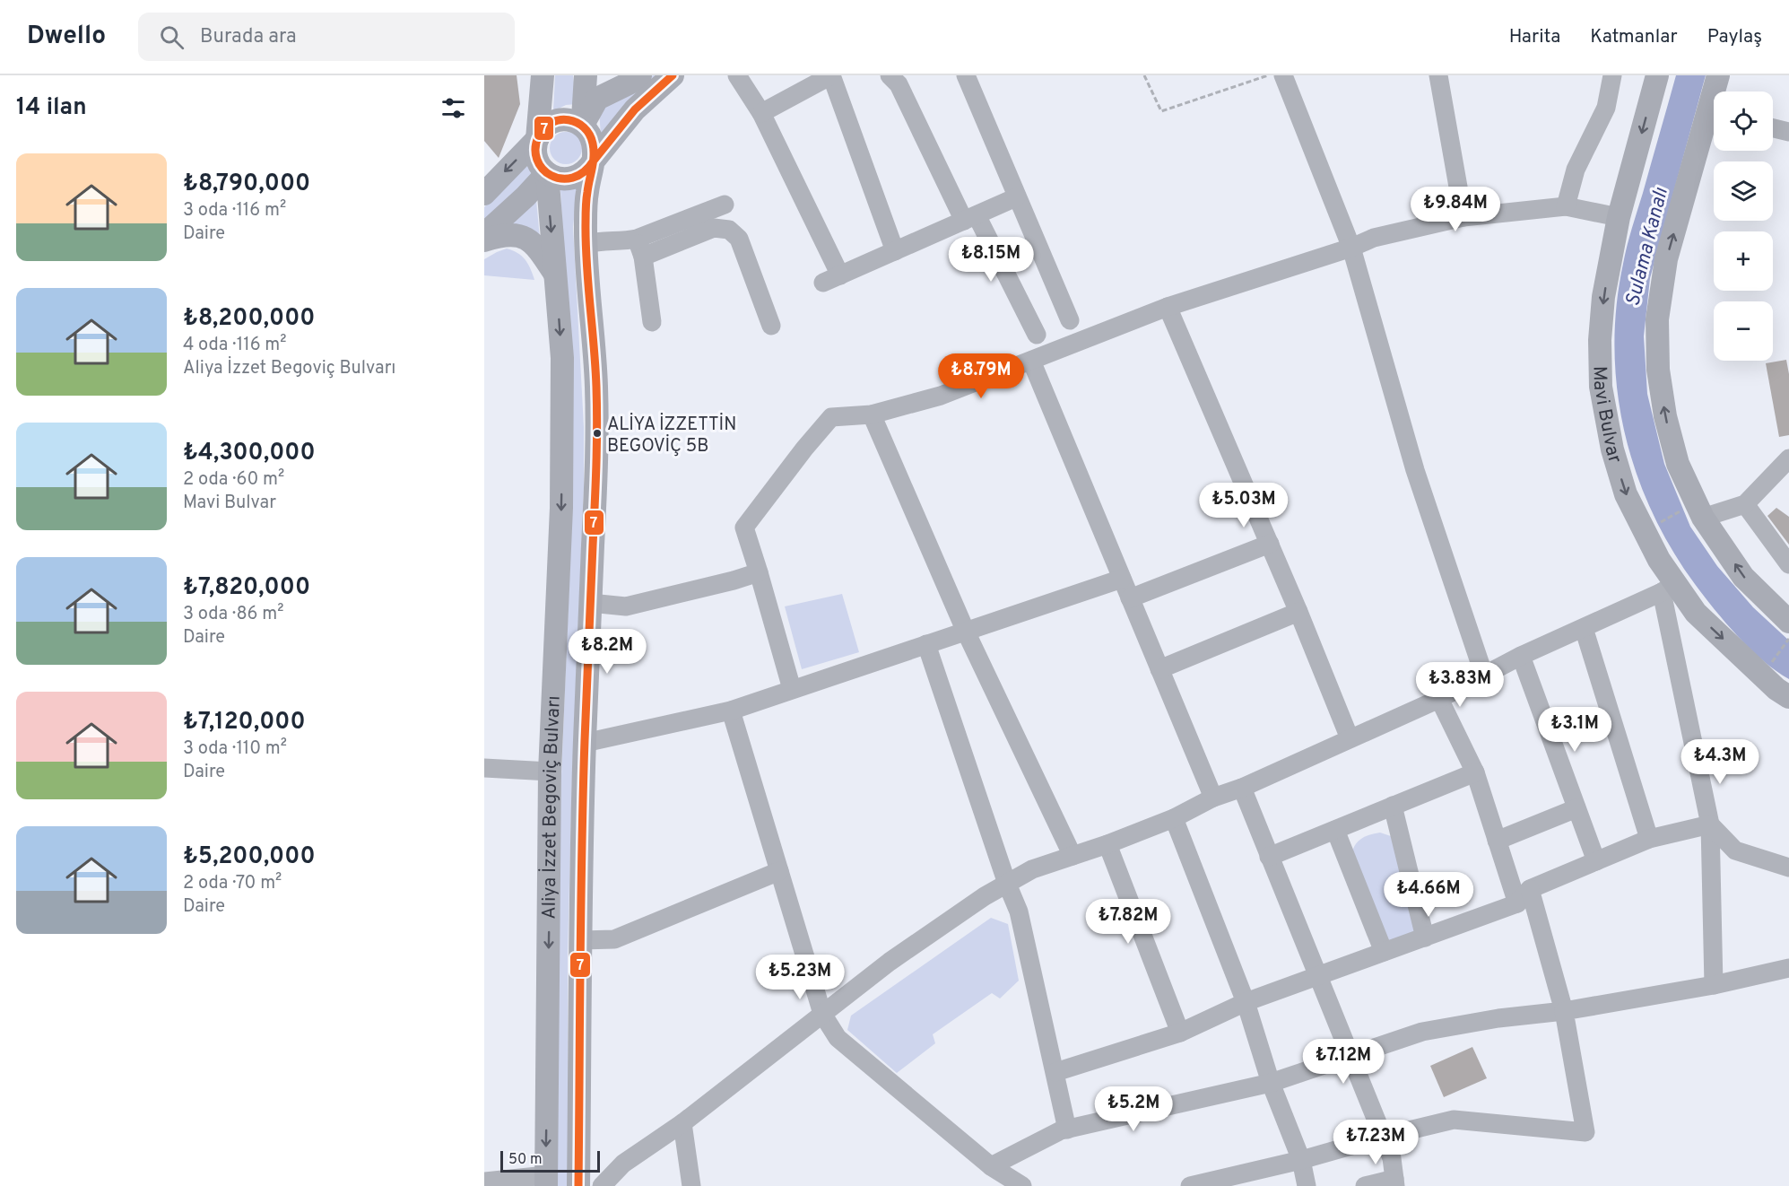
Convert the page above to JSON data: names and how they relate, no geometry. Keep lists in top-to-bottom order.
{
  "streets": {
    "main road": ["Mavi Bulvar", "Aliya İzzet Begoviç Bulvarı"]
  },
  "water": ["Sulama Kanalı"],
  "places": ["ALİYA İZZETTİN BEGOVİÇ 5B"],
  "lines": ["transit line 7"],
  "scale_bar": "50 m",
  "page": {
    "header": "Dwello",
    "search": "Burada ara",
    "nav": ["Harita", "Katmanlar", "Paylaş"],
    "heading": "14 ilan",
    "map_buttons": ["+", "−"],
    "list": [
      {
        "name": "₺8,790,000",
        "note": "3 oda · 116 m² · Daire"
      },
      {
        "name": "₺8,200,000",
        "note": "4 oda · 116 m² · Aliya İzzet Begoviç Bulvarı"
      },
      {
        "name": "₺4,300,000",
        "note": "2 oda · 60 m² · Mavi Bulvar"
      },
      {
        "name": "₺7,820,000",
        "note": "3 oda · 86 m² · Daire"
      },
      {
        "name": "₺7,120,000",
        "note": "3 oda · 110 m² · Daire"
      },
      {
        "name": "₺5,200,000",
        "note": "2 oda · 70 m² · Daire"
      }
    ],
    "price": [
      "₺9.84M",
      "₺8.15M",
      "₺8.79M",
      "₺5.03M",
      "₺8.2M",
      "₺3.83M",
      "₺3.1M",
      "₺4.3M",
      "₺4.66M",
      "₺7.82M",
      "₺5.23M",
      "₺7.12M",
      "₺5.2M",
      "₺7.23M"
    ],
    "scale": "50 m"
  }
}
